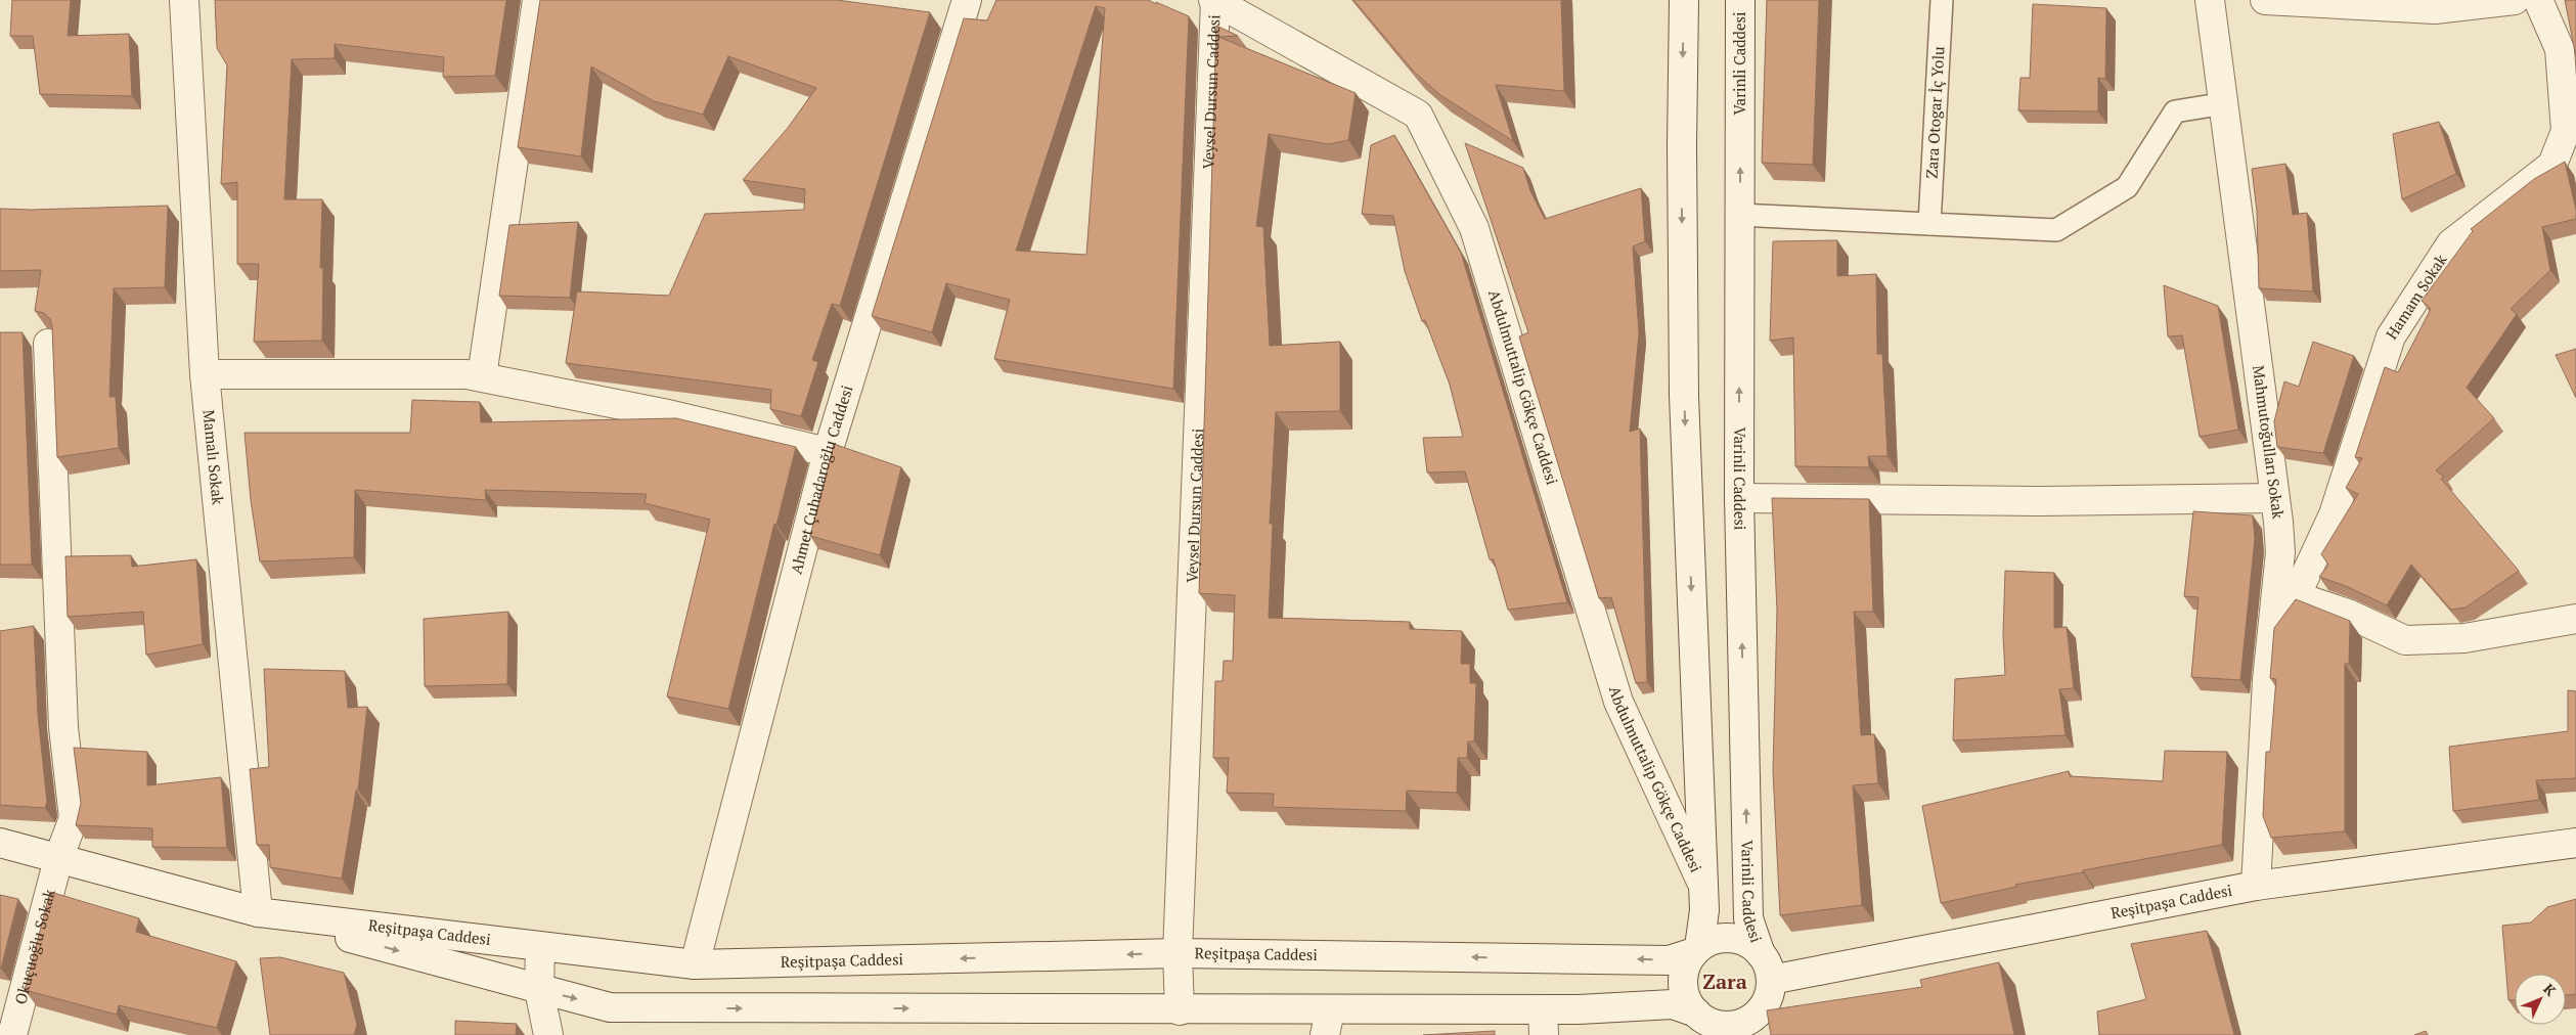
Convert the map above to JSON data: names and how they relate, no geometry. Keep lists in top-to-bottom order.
{
  "streets": {
    "street": [
      "Varinli Caddesi",
      "Veysel Dursun Caddesi",
      "Hamam Sokak",
      "Abdulmuttalip Gökçe Caddesi",
      "Mahmutoğulları Sokak",
      "Mamalı Sokak",
      "Ahmet Çuhadaroğlu Caddesi",
      "Reşitpaşa Caddesi",
      "Okuçuoğlu Sokak"
    ],
    "lane": ["Zara Otogar İç Yolu"]
  },
  "crossings": [
    ["Varinli Caddesi", "Reşitpaşa Caddesi"],
    ["Veysel Dursun Caddesi", "Abdulmuttalip Gökçe Caddesi"],
    ["Veysel Dursun Caddesi", "Reşitpaşa Caddesi"],
    ["Hamam Sokak", "Mahmutoğulları Sokak"],
    ["Mahmutoğulları Sokak", "Reşitpaşa Caddesi"],
    ["Mamalı Sokak", "Reşitpaşa Caddesi"],
    ["Ahmet Çuhadaroğlu Caddesi", "Reşitpaşa Caddesi"],
    ["Reşitpaşa Caddesi", "Okuçuoğlu Sokak"]
  ],
  "districts": ["Zara"],
  "north": "top right"
}
